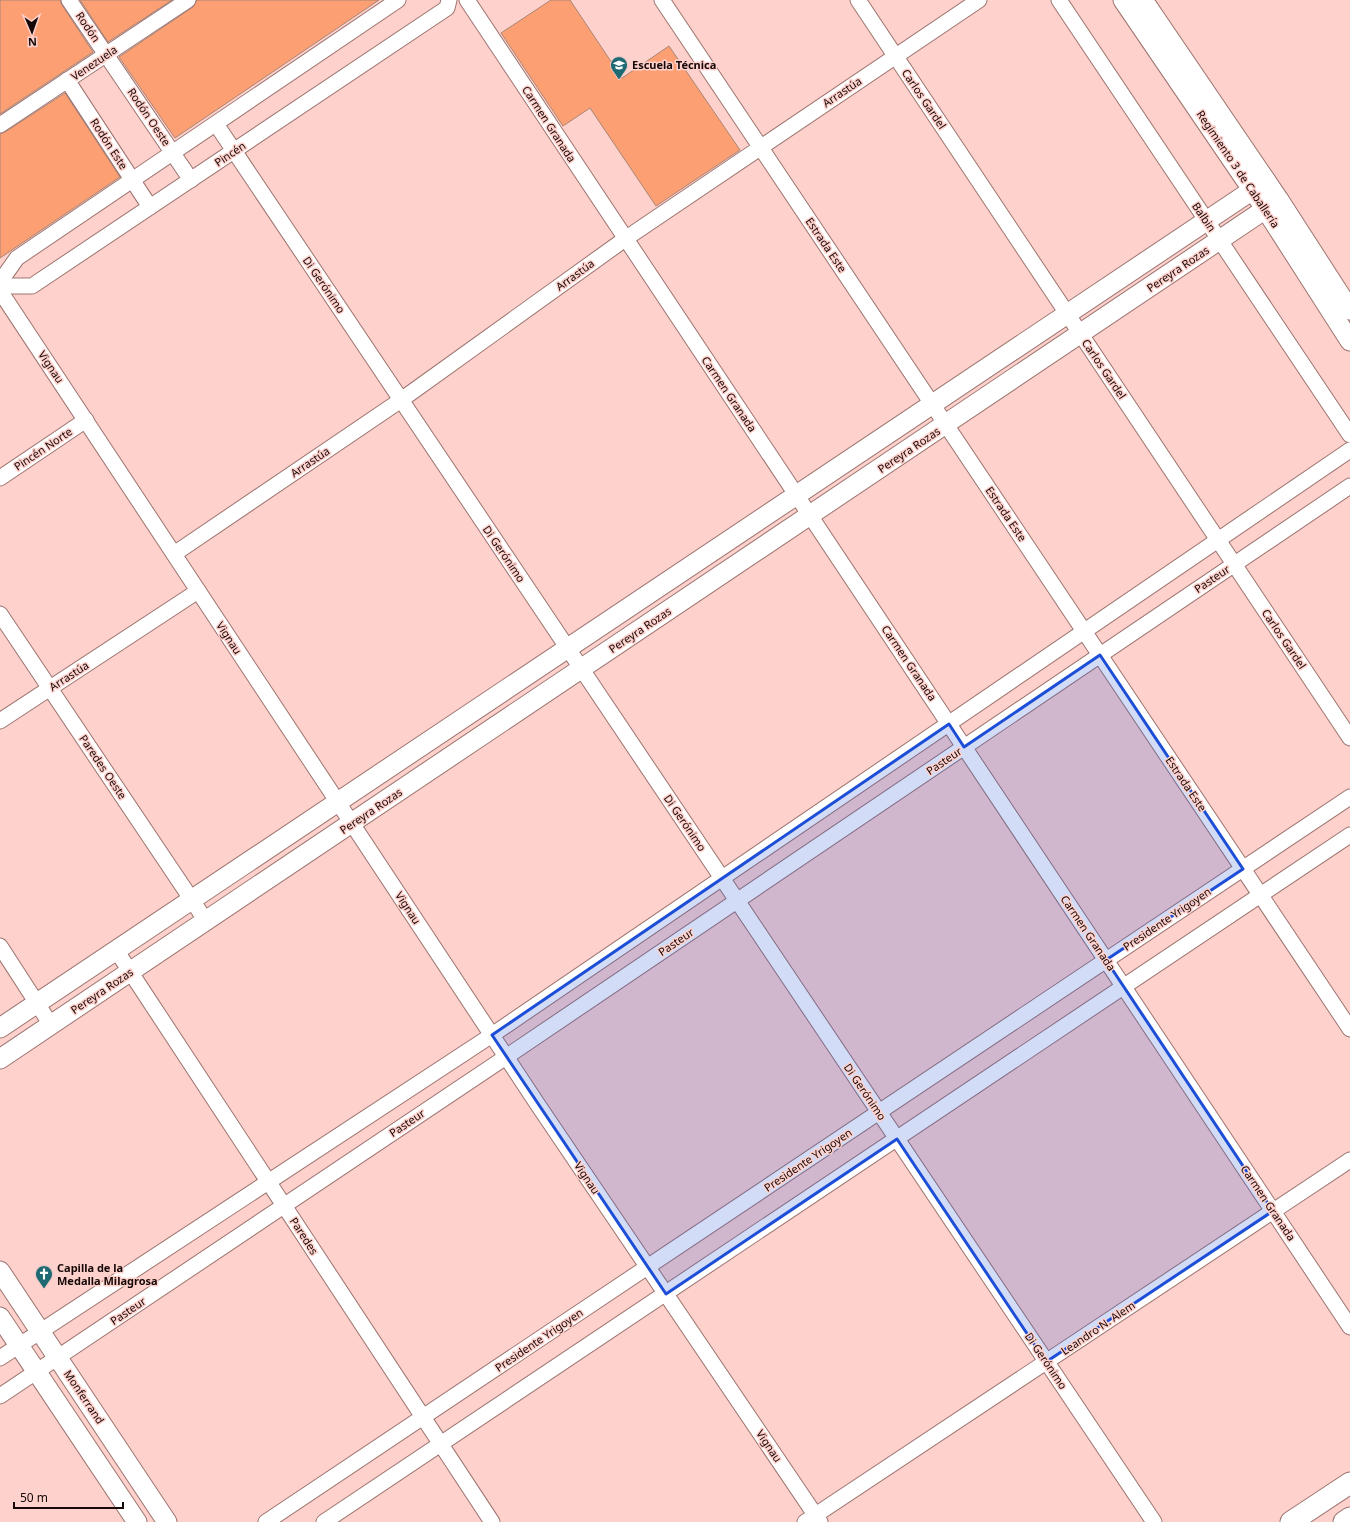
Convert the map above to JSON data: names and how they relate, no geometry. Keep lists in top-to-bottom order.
{
  "streets": {
    "street": [
      "Rodón",
      "Venezuela",
      "Arrastúa",
      "Carlos Gardel",
      "Rodón Oeste",
      "Carmen Granada",
      "Rodón Este",
      "Pincén",
      "Regimiento 3 de Caballería",
      "Balbin",
      "Estrada Este",
      "Pereyra Rozas",
      "Di Gerónimo",
      "Vignau",
      "Pincén Norte",
      "Pasteur",
      "Paredes Oeste",
      "Presidente Yrigoyen",
      "Paredes",
      "Leandro N. Alem",
      "Monferrand"
    ]
  },
  "crossings": [
    ["Rodón", "Venezuela"],
    ["Rodón", "Rodón Oeste"],
    ["Venezuela", "Rodón Oeste"],
    ["Venezuela", "Rodón Este"],
    ["Arrastúa", "Carlos Gardel"],
    ["Arrastúa", "Carmen Granada"],
    ["Arrastúa", "Estrada Este"],
    ["Arrastúa", "Di Gerónimo"],
    ["Arrastúa", "Vignau"],
    ["Arrastúa", "Paredes Oeste"],
    ["Carlos Gardel", "Pereyra Rozas"],
    ["Carlos Gardel", "Pasteur"],
    ["Rodón Oeste", "Pincén"],
    ["Carmen Granada", "Pereyra Rozas"],
    ["Carmen Granada", "Pasteur"],
    ["Carmen Granada", "Presidente Yrigoyen"],
    ["Carmen Granada", "Leandro N. Alem"],
    ["Rodón Este", "Pincén"],
    ["Pincén", "Di Gerónimo"],
    ["Regimiento 3 de Caballería", "Pereyra Rozas"],
    ["Balbin", "Pereyra Rozas"],
    ["Estrada Este", "Pereyra Rozas"],
    ["Estrada Este", "Pasteur"],
    ["Estrada Este", "Presidente Yrigoyen"],
    ["Pereyra Rozas", "Di Gerónimo"],
    ["Pereyra Rozas", "Vignau"],
    ["Pereyra Rozas", "Paredes Oeste"],
    ["Pereyra Rozas", "Paredes"],
    ["Di Gerónimo", "Pasteur"],
    ["Di Gerónimo", "Presidente Yrigoyen"],
    ["Di Gerónimo", "Leandro N. Alem"],
    ["Vignau", "Pincén Norte"],
    ["Vignau", "Pasteur"],
    ["Vignau", "Presidente Yrigoyen"],
    ["Vignau", "Leandro N. Alem"],
    ["Pasteur", "Paredes"],
    ["Pasteur", "Monferrand"],
    ["Presidente Yrigoyen", "Paredes"]
  ],
  "places": {
    "school or university": ["Escuela Técnica"],
    "church": ["Capilla de la Medalla Milagrosa"]
  },
  "scale_bar": "50 m",
  "north": "bottom"
}
